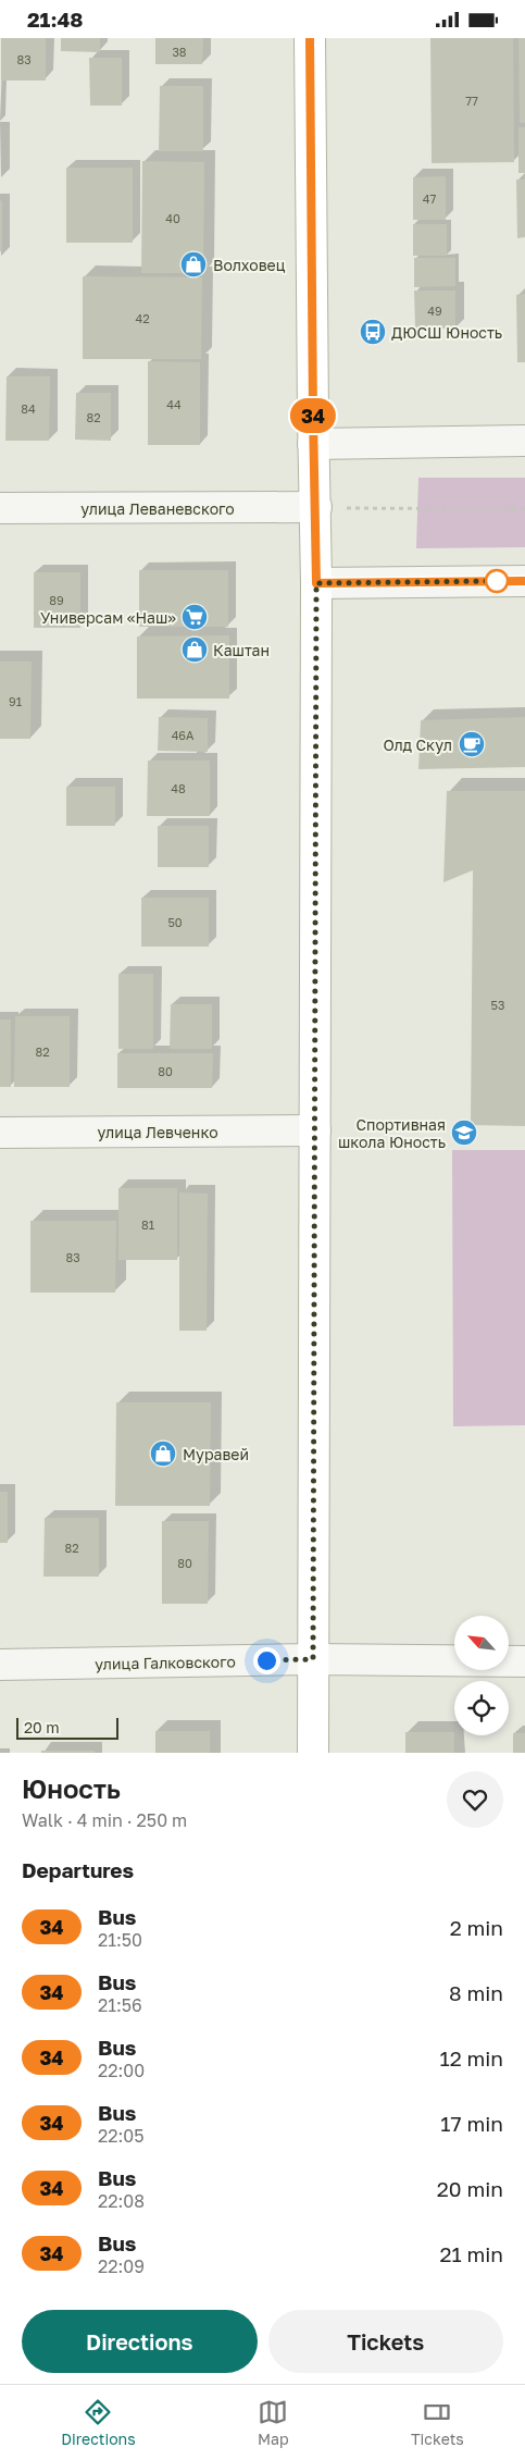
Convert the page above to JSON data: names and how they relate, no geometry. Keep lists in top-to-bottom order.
{
  "streets": {
    "street": ["улица Леваневского", "улица Левченко", "улица Галковского"]
  },
  "places": {
    "shop": ["Волховец", "Каштан", "Муравей"],
    "bus stop": ["ДЮСШ Юность"],
    "supermarket": ["Универсам «Наш»"],
    "cafe": ["Олд Скул"],
    "school or university": ["Спортивная школа Юность"]
  },
  "lines": ["bus line 34"],
  "house_numbers": [
    "38",
    "83",
    "77",
    "47",
    "40",
    "49",
    "42",
    "44",
    "84",
    "82",
    "89",
    "91",
    "46А",
    "48",
    "50",
    "53",
    "82",
    "80",
    "81",
    "83",
    "82",
    "80"
  ],
  "scale_bar": "20 m",
  "north": "top left",
  "page": {
    "status": "21:48",
    "on_map": "34",
    "scale": "20 m",
    "heading": [
      ["Юность", "Walk · 4 min · 250 m"],
      "Departures"
    ],
    "list": [
      {
        "mark": "34",
        "name": "Bus",
        "note": "21:50",
        "value": "2 min"
      },
      {
        "mark": "34",
        "name": "Bus",
        "note": "21:56",
        "value": "8 min"
      },
      {
        "mark": "34",
        "name": "Bus",
        "note": "22:00",
        "value": "12 min"
      },
      {
        "mark": "34",
        "name": "Bus",
        "note": "22:05",
        "value": "17 min"
      },
      {
        "mark": "34",
        "name": "Bus",
        "note": "22:08",
        "value": "20 min"
      },
      {
        "mark": "34",
        "name": "Bus",
        "note": "22:09",
        "value": "21 min"
      }
    ],
    "buttons": ["Directions", "Tickets"],
    "tabs": ["Directions", "Map", "Tickets"]
  }
}
